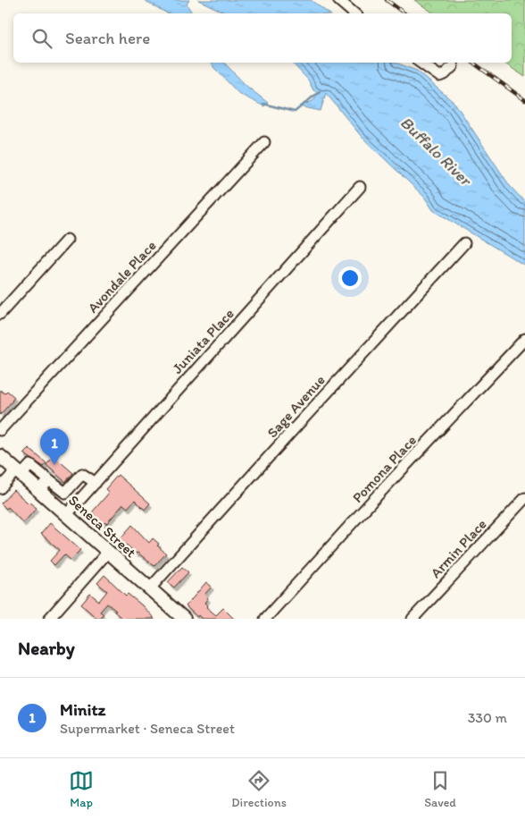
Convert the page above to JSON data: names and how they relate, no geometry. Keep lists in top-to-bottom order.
{
  "streets": {
    "main road": ["Seneca Street"],
    "street": [
      "Avondale Place",
      "Juniata Place",
      "Sage Avenue",
      "Pomona Place",
      "Armin Place"
    ]
  },
  "crossings": [
    ["Juniata Place", "Seneca Street"],
    ["Sage Avenue", "Seneca Street"]
  ],
  "water": ["Buffalo River"],
  "page": {
    "search": "Search here",
    "pins": "1",
    "heading": "Nearby",
    "list": [
      {
        "mark": "1",
        "name": "Minitz",
        "note": "Supermarket · Seneca Street",
        "value": "330 m"
      }
    ],
    "nav": ["Map", "Directions", "Saved"]
  }
}
